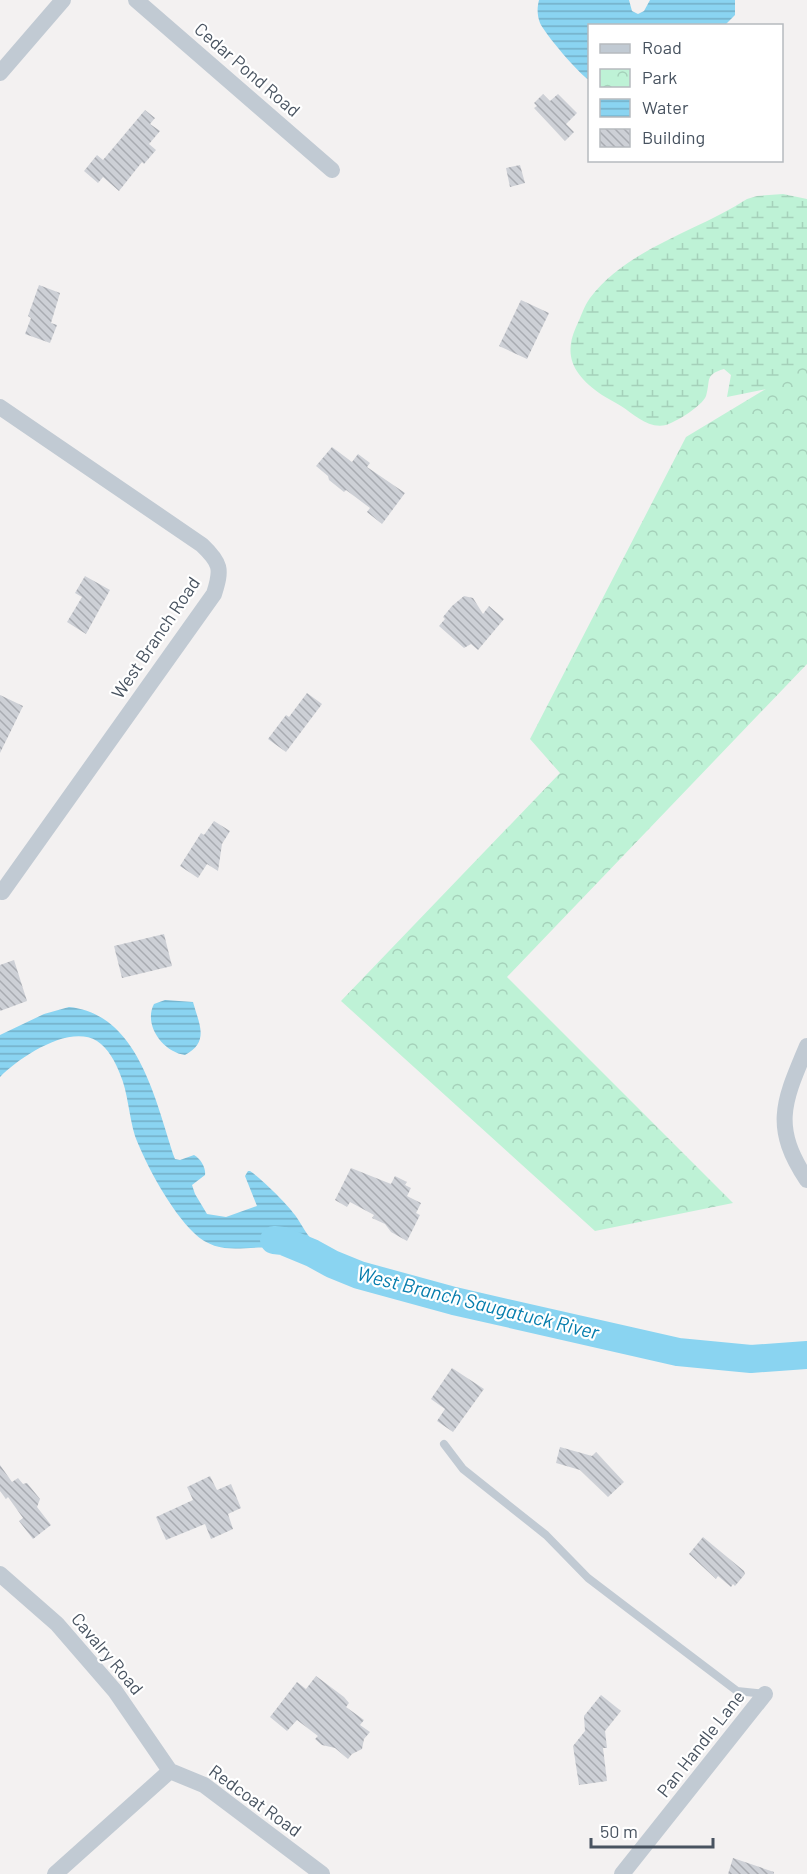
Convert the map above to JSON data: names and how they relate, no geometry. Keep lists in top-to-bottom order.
{
  "streets": {
    "street": [
      "Cedar Pond Road",
      "West Branch Road",
      "Cavalry Road",
      "Pan Handle Lane",
      "Redcoat Road"
    ]
  },
  "crossings": [
    ["Cavalry Road", "Redcoat Road"]
  ],
  "water": ["West Branch Saugatuck River"],
  "legend": [
    "Road",
    "Park",
    "Water",
    "Building"
  ],
  "scale_bar": "50 m"
}
